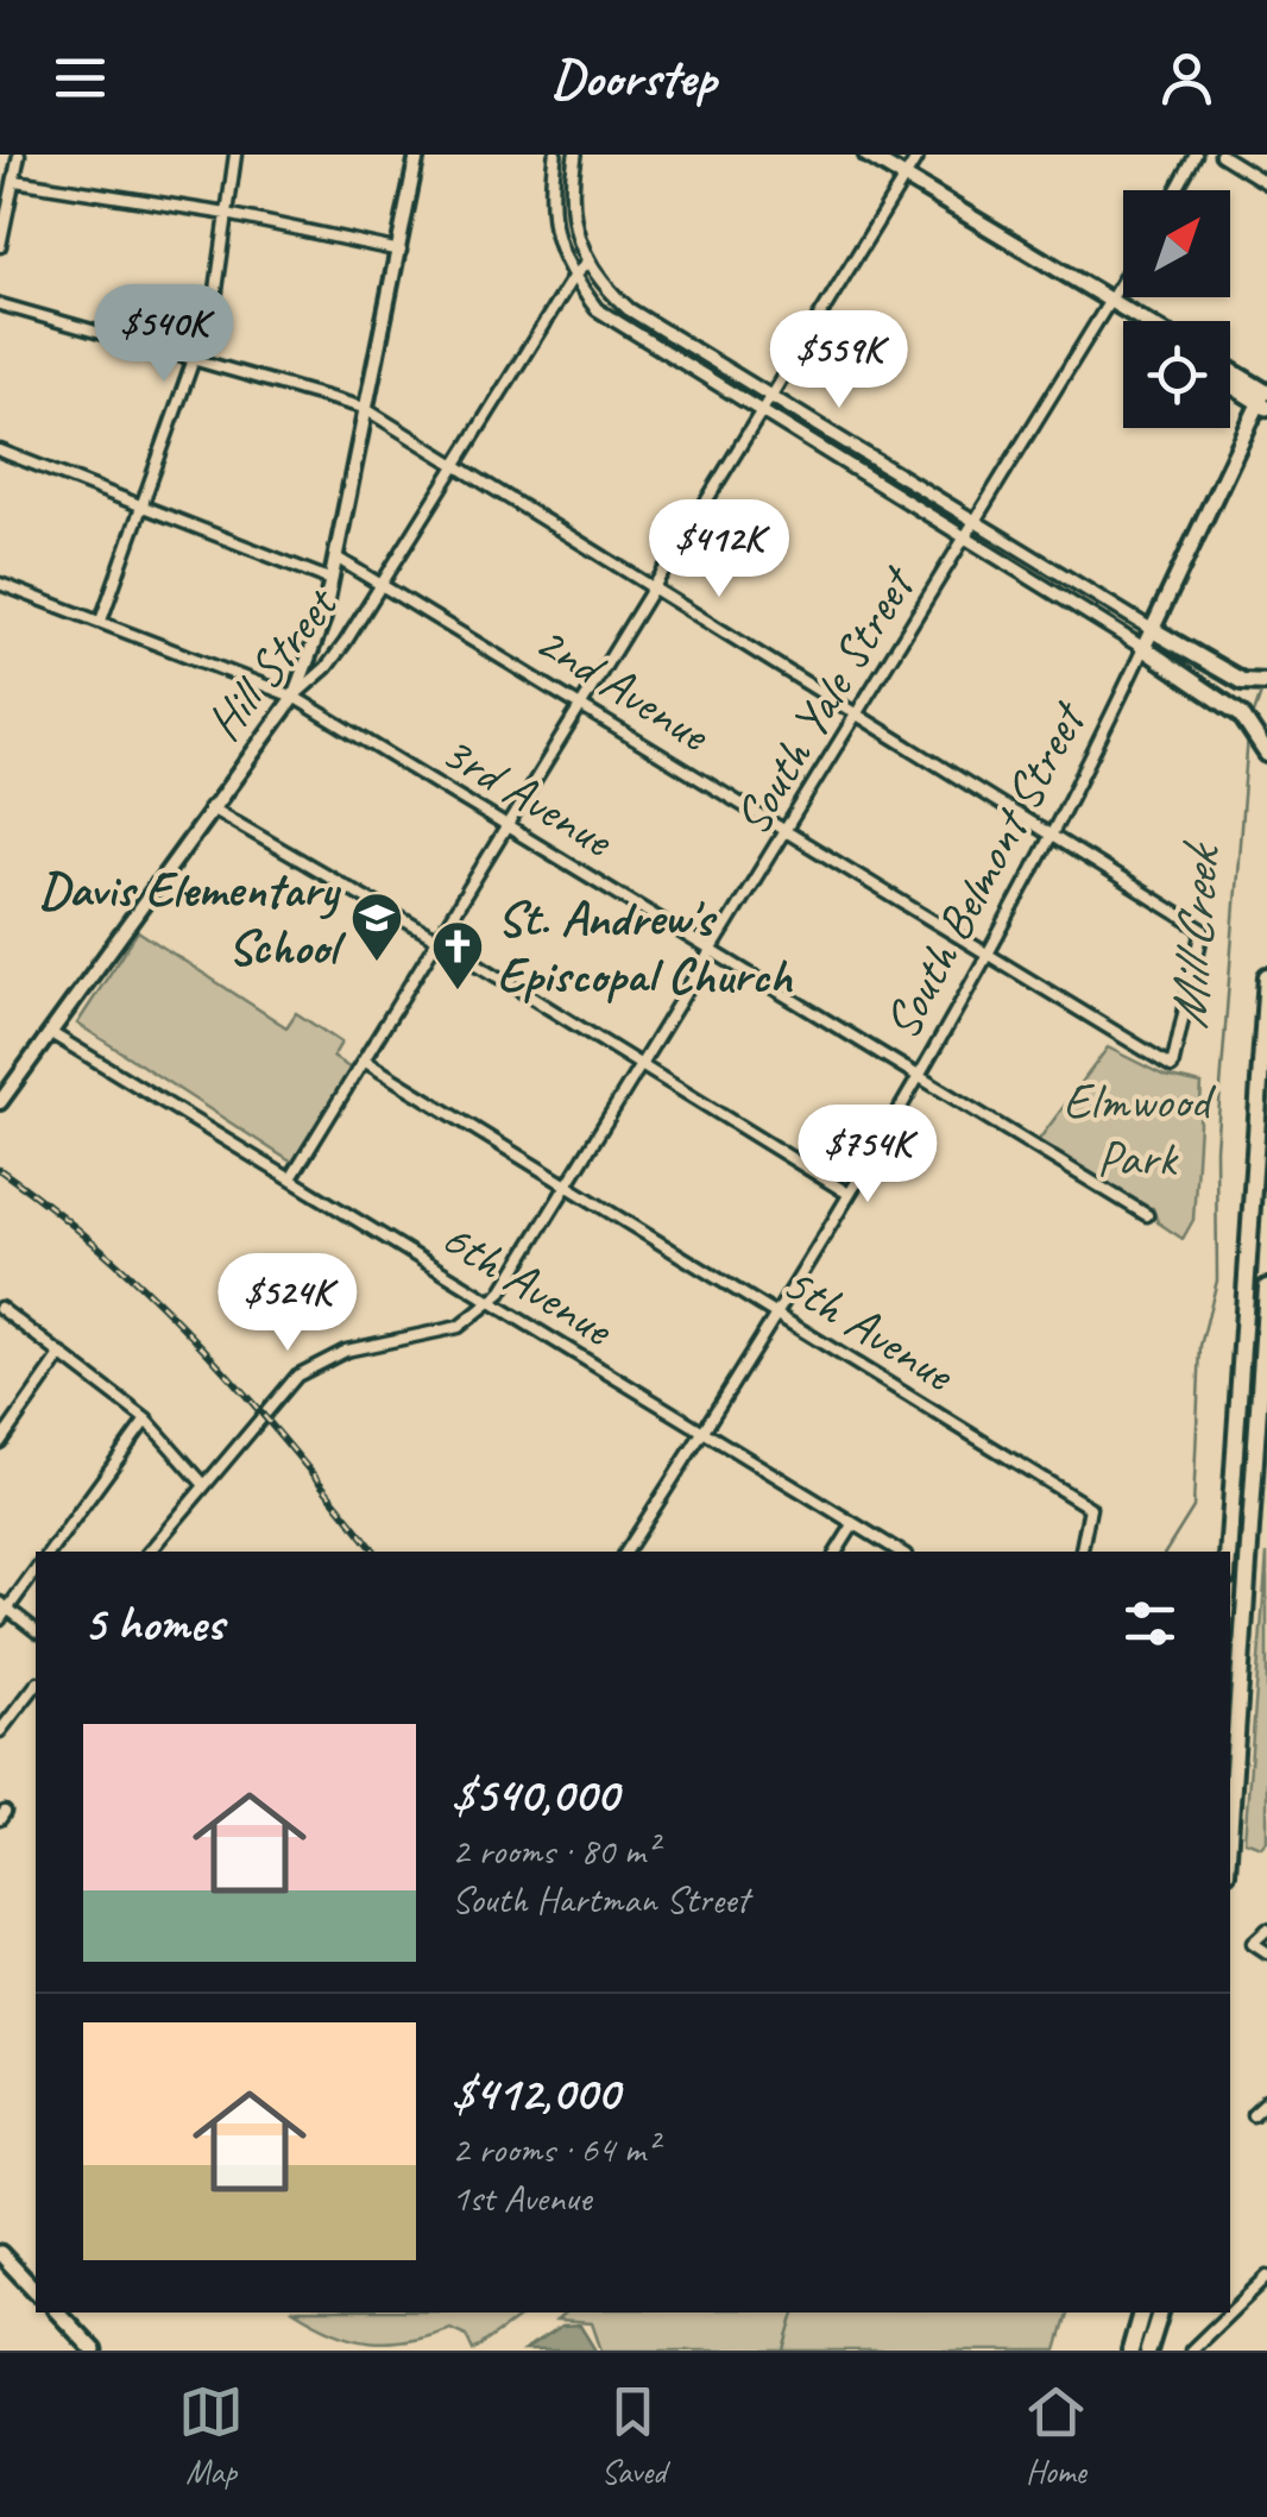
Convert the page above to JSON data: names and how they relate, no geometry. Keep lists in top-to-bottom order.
{
  "streets": {
    "main road": ["Hill Street", "South Belmont Street"],
    "street": [
      "2nd Avenue",
      "South Yale Street",
      "3rd Avenue",
      "6th Avenue",
      "5th Avenue"
    ]
  },
  "crossings": [
    ["Hill Street", "2nd Avenue"],
    ["Hill Street", "3rd Avenue"],
    ["Hill Street", "6th Avenue"],
    ["2nd Avenue", "South Yale Street"],
    ["2nd Avenue", "South Belmont Street"],
    ["South Yale Street", "3rd Avenue"],
    ["South Yale Street", "6th Avenue"],
    ["South Yale Street", "5th Avenue"],
    ["3rd Avenue", "South Belmont Street"],
    ["South Belmont Street", "6th Avenue"],
    ["South Belmont Street", "5th Avenue"]
  ],
  "water": ["Mill Creek"],
  "parks": ["Elmwood Park"],
  "places": {
    "school or university": ["Davis Elementary School"],
    "church": ["St. Andrew's Episcopal Church"]
  },
  "north": "top right",
  "page": {
    "header": "Doorstep",
    "price": [
      "$540K",
      "$559K",
      "$412K",
      "$754K",
      "$524K"
    ],
    "heading": "5 homes",
    "list": [
      {
        "name": "$540,000",
        "note": "2 rooms · 80 m² · South Hartman Street"
      },
      {
        "name": "$412,000",
        "note": "2 rooms · 64 m² · 1st Avenue"
      }
    ],
    "tabs": ["Map", "Saved", "Home"]
  }
}
